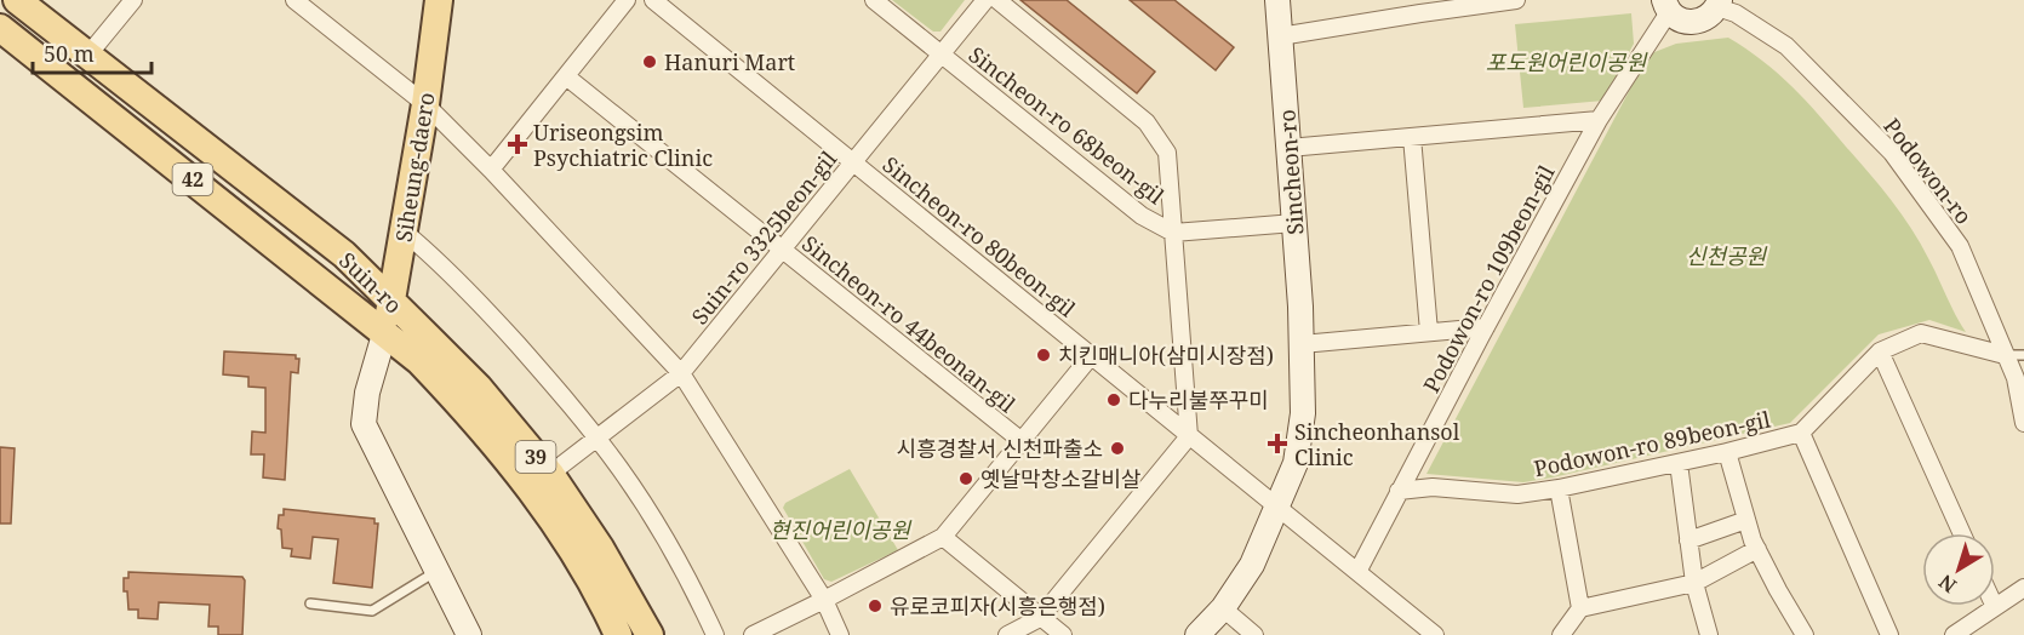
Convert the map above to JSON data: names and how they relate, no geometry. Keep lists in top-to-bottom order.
{
  "streets": {
    "main road": [
      "Siheung-daero",
      "42",
      "Suin-ro",
      "39"
    ],
    "street": [
      "Sincheon-ro 68beon-gil",
      "Podowon-ro",
      "Sincheon-ro",
      "Sincheon-ro 80beon-gil",
      "Suin-ro 3325beon-gil",
      "Podowon-ro 109beon-gil",
      "Sincheon-ro 44beonan-gil",
      "Podowon-ro 89beon-gil"
    ]
  },
  "crossings": [
    ["Sincheon-ro 68beon-gil", "Sincheon-ro"],
    ["Sincheon-ro 68beon-gil", "Suin-ro 3325beon-gil"],
    ["Siheung-daero", "Suin-ro"],
    ["Podowon-ro", "Podowon-ro 89beon-gil"],
    ["Sincheon-ro", "Sincheon-ro 80beon-gil"],
    ["Sincheon-ro 80beon-gil", "Suin-ro 3325beon-gil"],
    ["Sincheon-ro 80beon-gil", "Podowon-ro 109beon-gil"],
    ["Suin-ro 3325beon-gil", "Suin-ro"],
    ["Suin-ro 3325beon-gil", "Sincheon-ro 44beonan-gil"],
    ["Podowon-ro 109beon-gil", "Podowon-ro 89beon-gil"]
  ],
  "parks": ["포도원어린이공원", "신천공원", "현진어린이공원"],
  "places": {
    "other": [
      "Hanuri Mart",
      "치킨매니아(삼미시장점)",
      "다누리불쭈꾸미",
      "시흥경찰서 신천파출소",
      "옛날막창소갈비살",
      "유로코피자(시흥은행점)"
    ],
    "health": ["Uriseongsim Psychiatric Clinic", "Sincheonhansol Clinic"]
  },
  "scale_bar": "50 m",
  "north": "bottom left"
}
